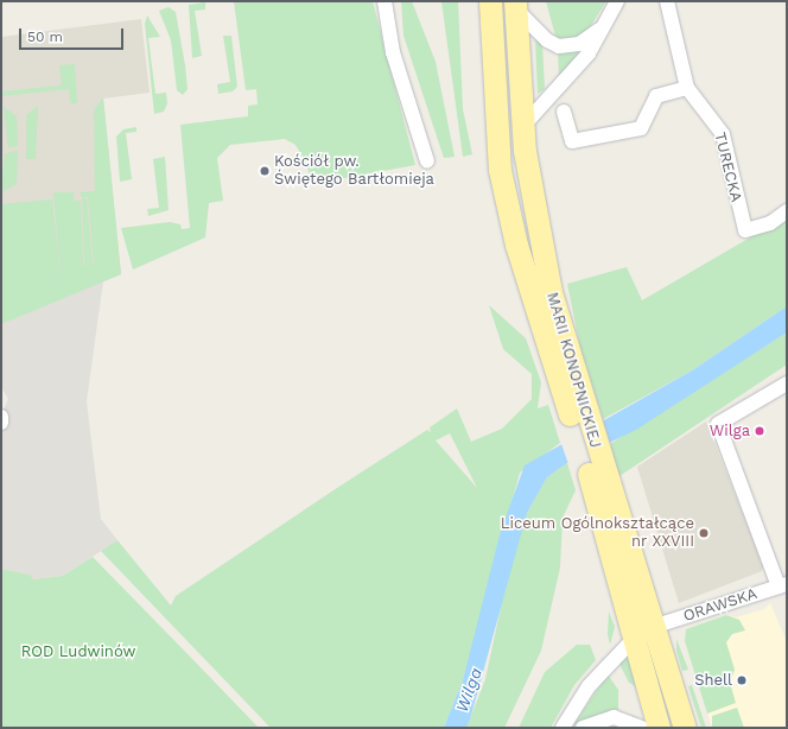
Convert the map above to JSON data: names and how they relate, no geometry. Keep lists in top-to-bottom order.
{
  "streets": {
    "main road": ["MARII KONOPNICKIEJ"],
    "street": ["TURECKA", "ORAWSKA"]
  },
  "crossings": [
    ["MARII KONOPNICKIEJ", "ORAWSKA"]
  ],
  "water": ["Wilga"],
  "parks": ["ROD Ludwinów"],
  "places": [
    "Kościół pw. Świętego Bartłomieja",
    "Wilga",
    "Liceum Ogólnokształcące nr XXVIII",
    "Shell"
  ],
  "scale_bar": "50 m"
}
